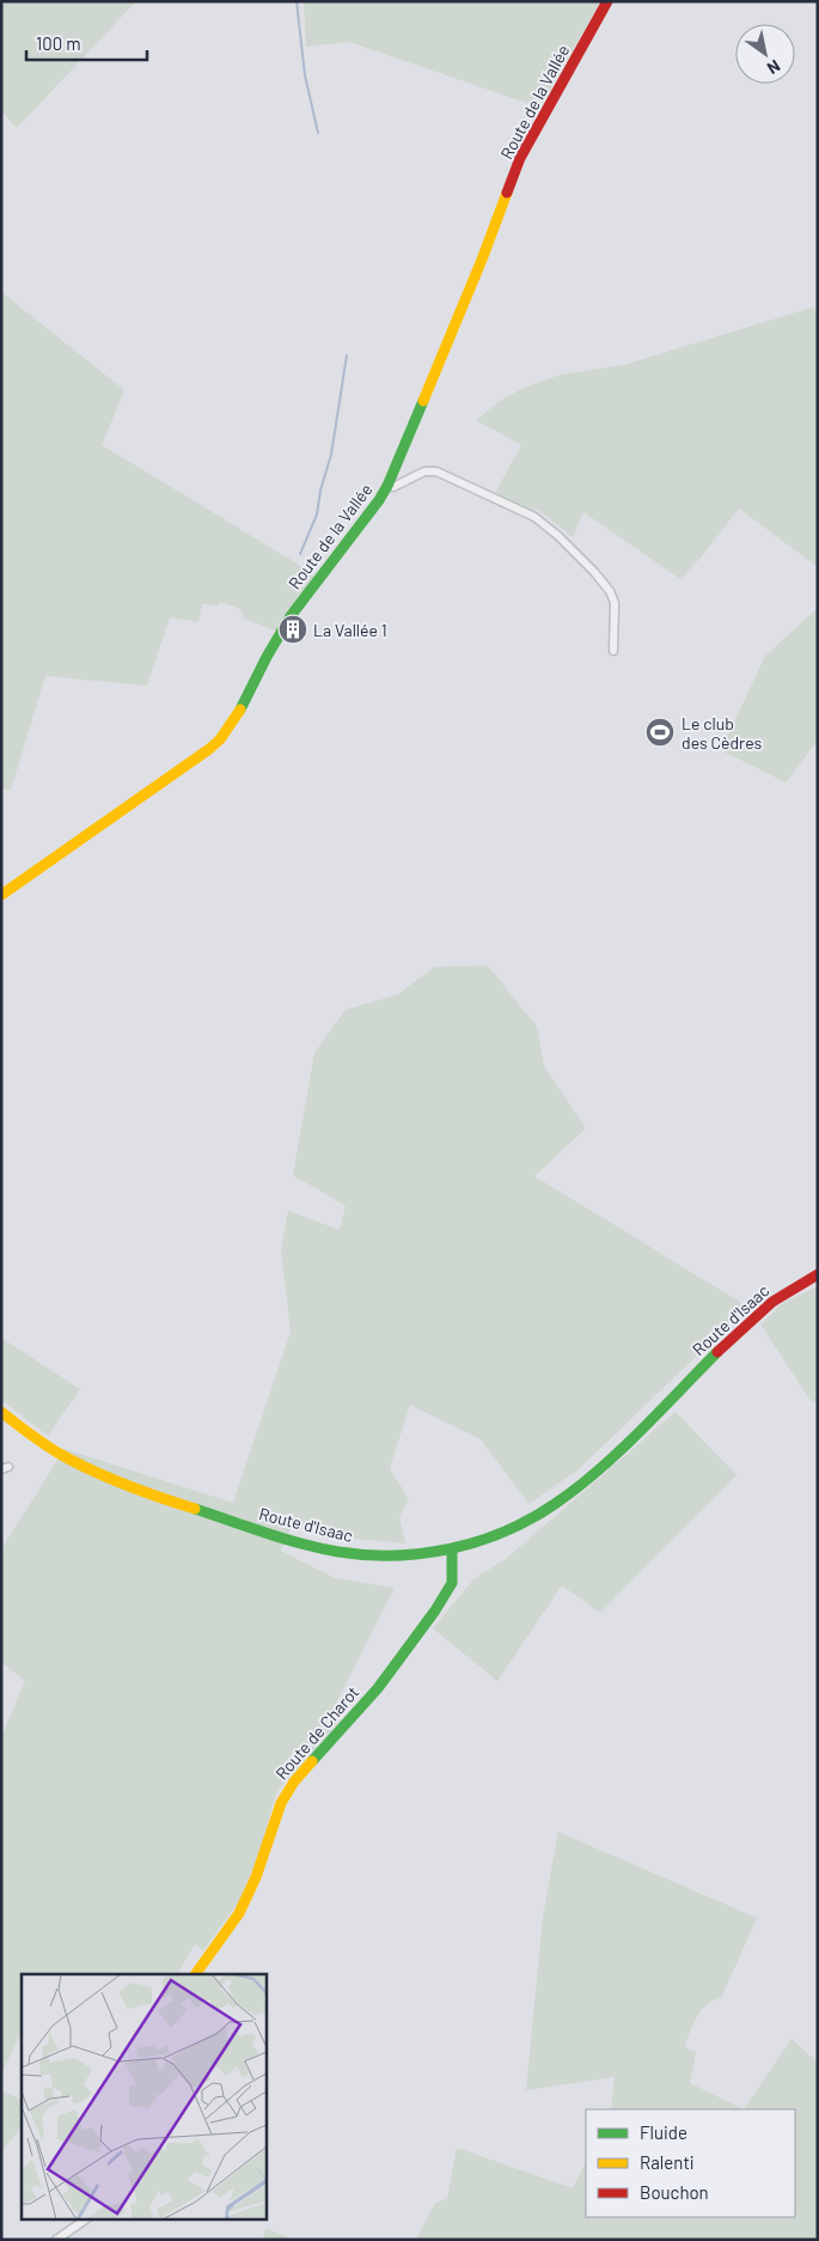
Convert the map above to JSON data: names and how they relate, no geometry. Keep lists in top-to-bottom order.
{
  "streets": {
    "street": ["Route de la Vallée", "Route d'Isaac", "Route de Charot"]
  },
  "crossings": [
    ["Route d'Isaac", "Route de Charot"]
  ],
  "places": {
    "building": ["La Vallée 1"],
    "sports": ["Le club des Cèdres"]
  },
  "legend": ["Fluide", "Ralenti", "Bouchon"],
  "scale_bar": "100 m",
  "north": "bottom right"
}
